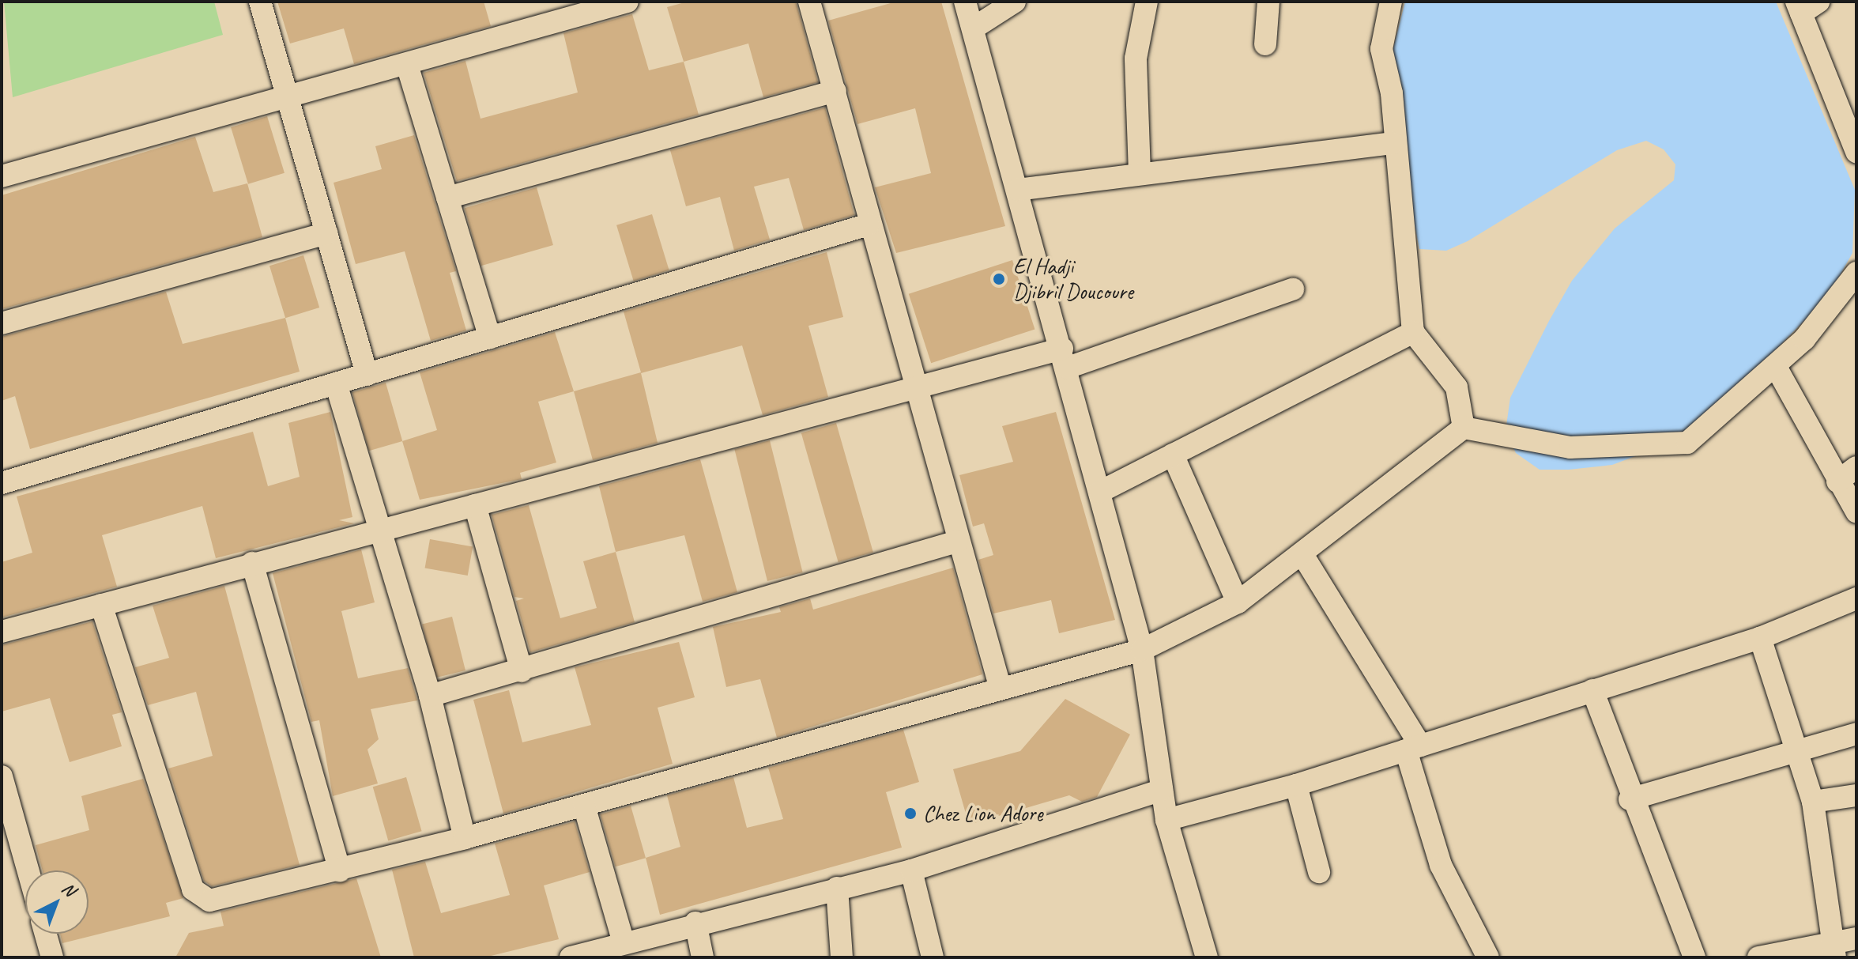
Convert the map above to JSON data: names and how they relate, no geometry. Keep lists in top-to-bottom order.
{
  "places": ["El Hadji Djibril Doucoure", "Chez Lion Adore"],
  "north": "top right"
}
